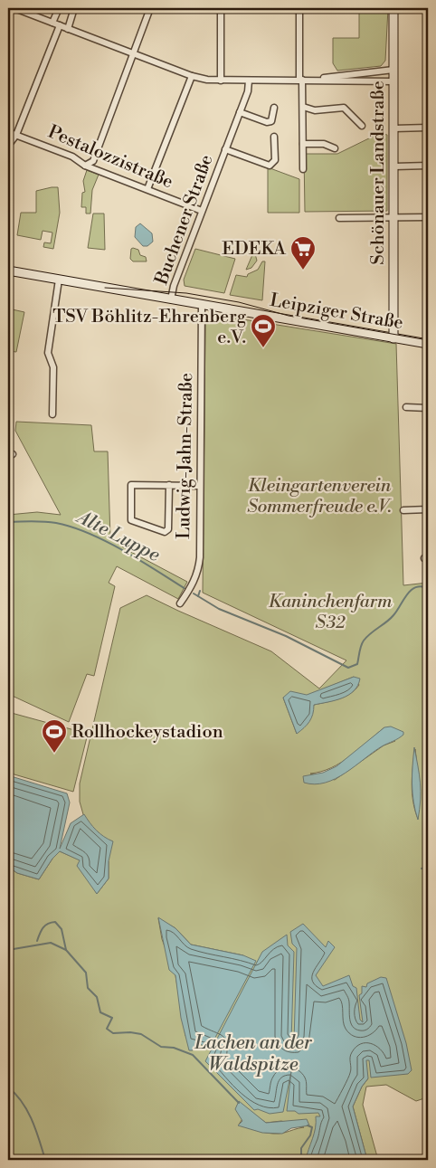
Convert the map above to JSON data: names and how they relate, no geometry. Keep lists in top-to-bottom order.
{
  "streets": {
    "street": [
      "Pestalozzistraße",
      "Schönauer Landstraße",
      "Buchener Straße",
      "Leipziger Straße",
      "Ludwig-Jahn-Straße"
    ]
  },
  "crossings": [
    ["Pestalozzistraße", "Buchener Straße"],
    ["Schönauer Landstraße", "Leipziger Straße"],
    ["Buchener Straße", "Leipziger Straße"],
    ["Leipziger Straße", "Ludwig-Jahn-Straße"]
  ],
  "water": ["Alte Luppe", "Lachen an der Waldspitze"],
  "parks": ["Kleingartenverein Sommerfreude e.V.", "Kaninchenfarm S32"],
  "places": {
    "supermarket": ["EDEKA"],
    "sports": ["TSV Böhlitz-Ehrenberg e.V.", "Rollhockeystadion"]
  }
}
